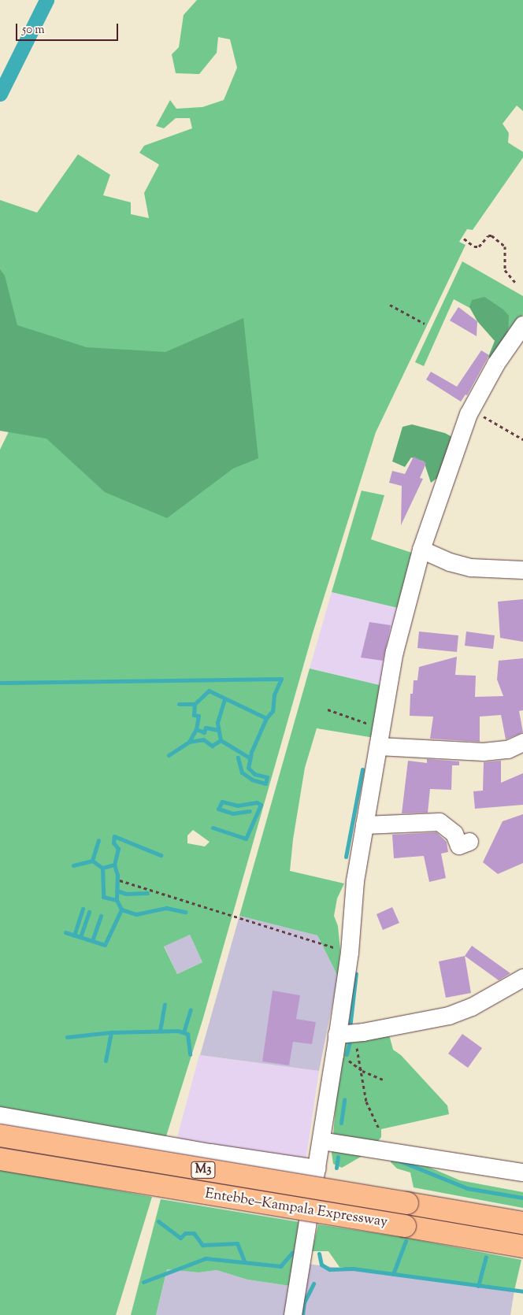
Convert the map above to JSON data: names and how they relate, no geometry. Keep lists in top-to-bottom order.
{
  "streets": {
    "highway": ["M3", "Entebbe–Kampala Expressway"]
  },
  "scale_bar": "50 m"
}
